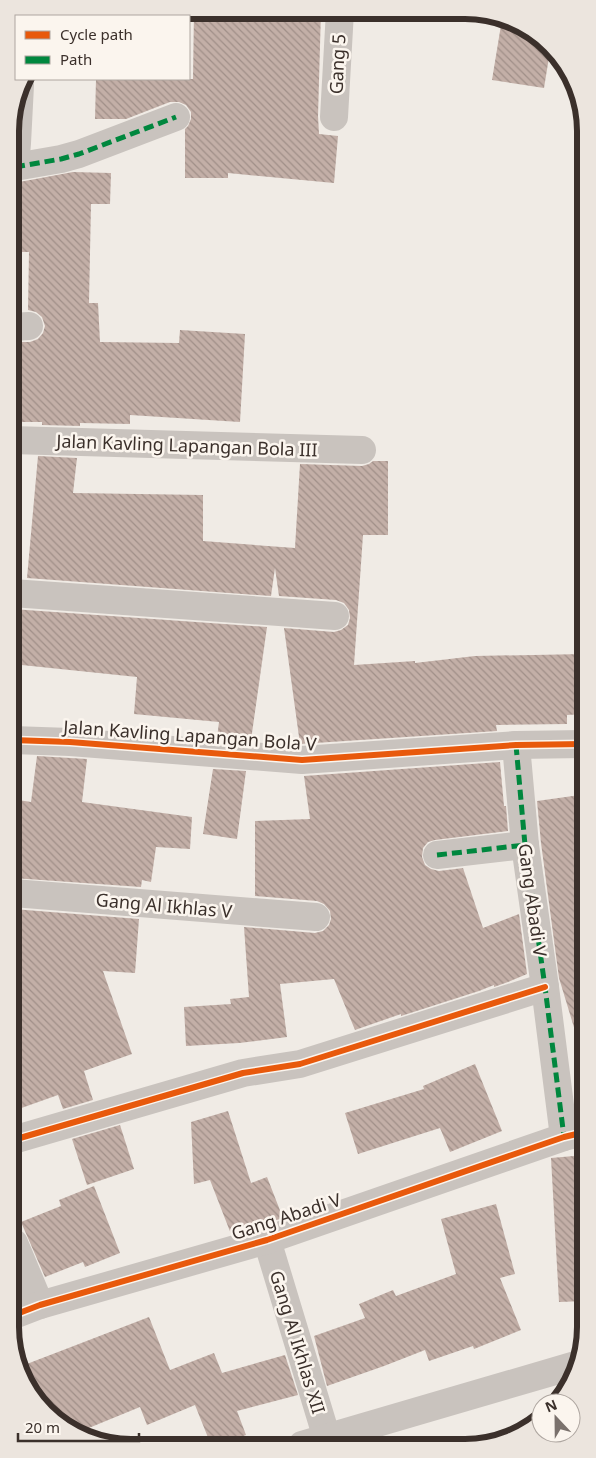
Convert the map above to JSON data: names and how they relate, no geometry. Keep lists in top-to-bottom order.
{
  "streets": {
    "street": [
      "Gang 5",
      "Jalan Kavling Lapangan Bola III",
      "Jalan Kavling Lapangan Bola V",
      "Gang Abadi V",
      "Gang Al Ikhlas V",
      "Gang Al Ikhlas XII"
    ]
  },
  "crossings": [
    ["Jalan Kavling Lapangan Bola V", "Gang Abadi V"],
    ["Gang Abadi V", "Gang Al Ikhlas XII"]
  ],
  "legend": ["Cycle path", "Path"],
  "scale_bar": "20 m",
  "north": "top"
}
